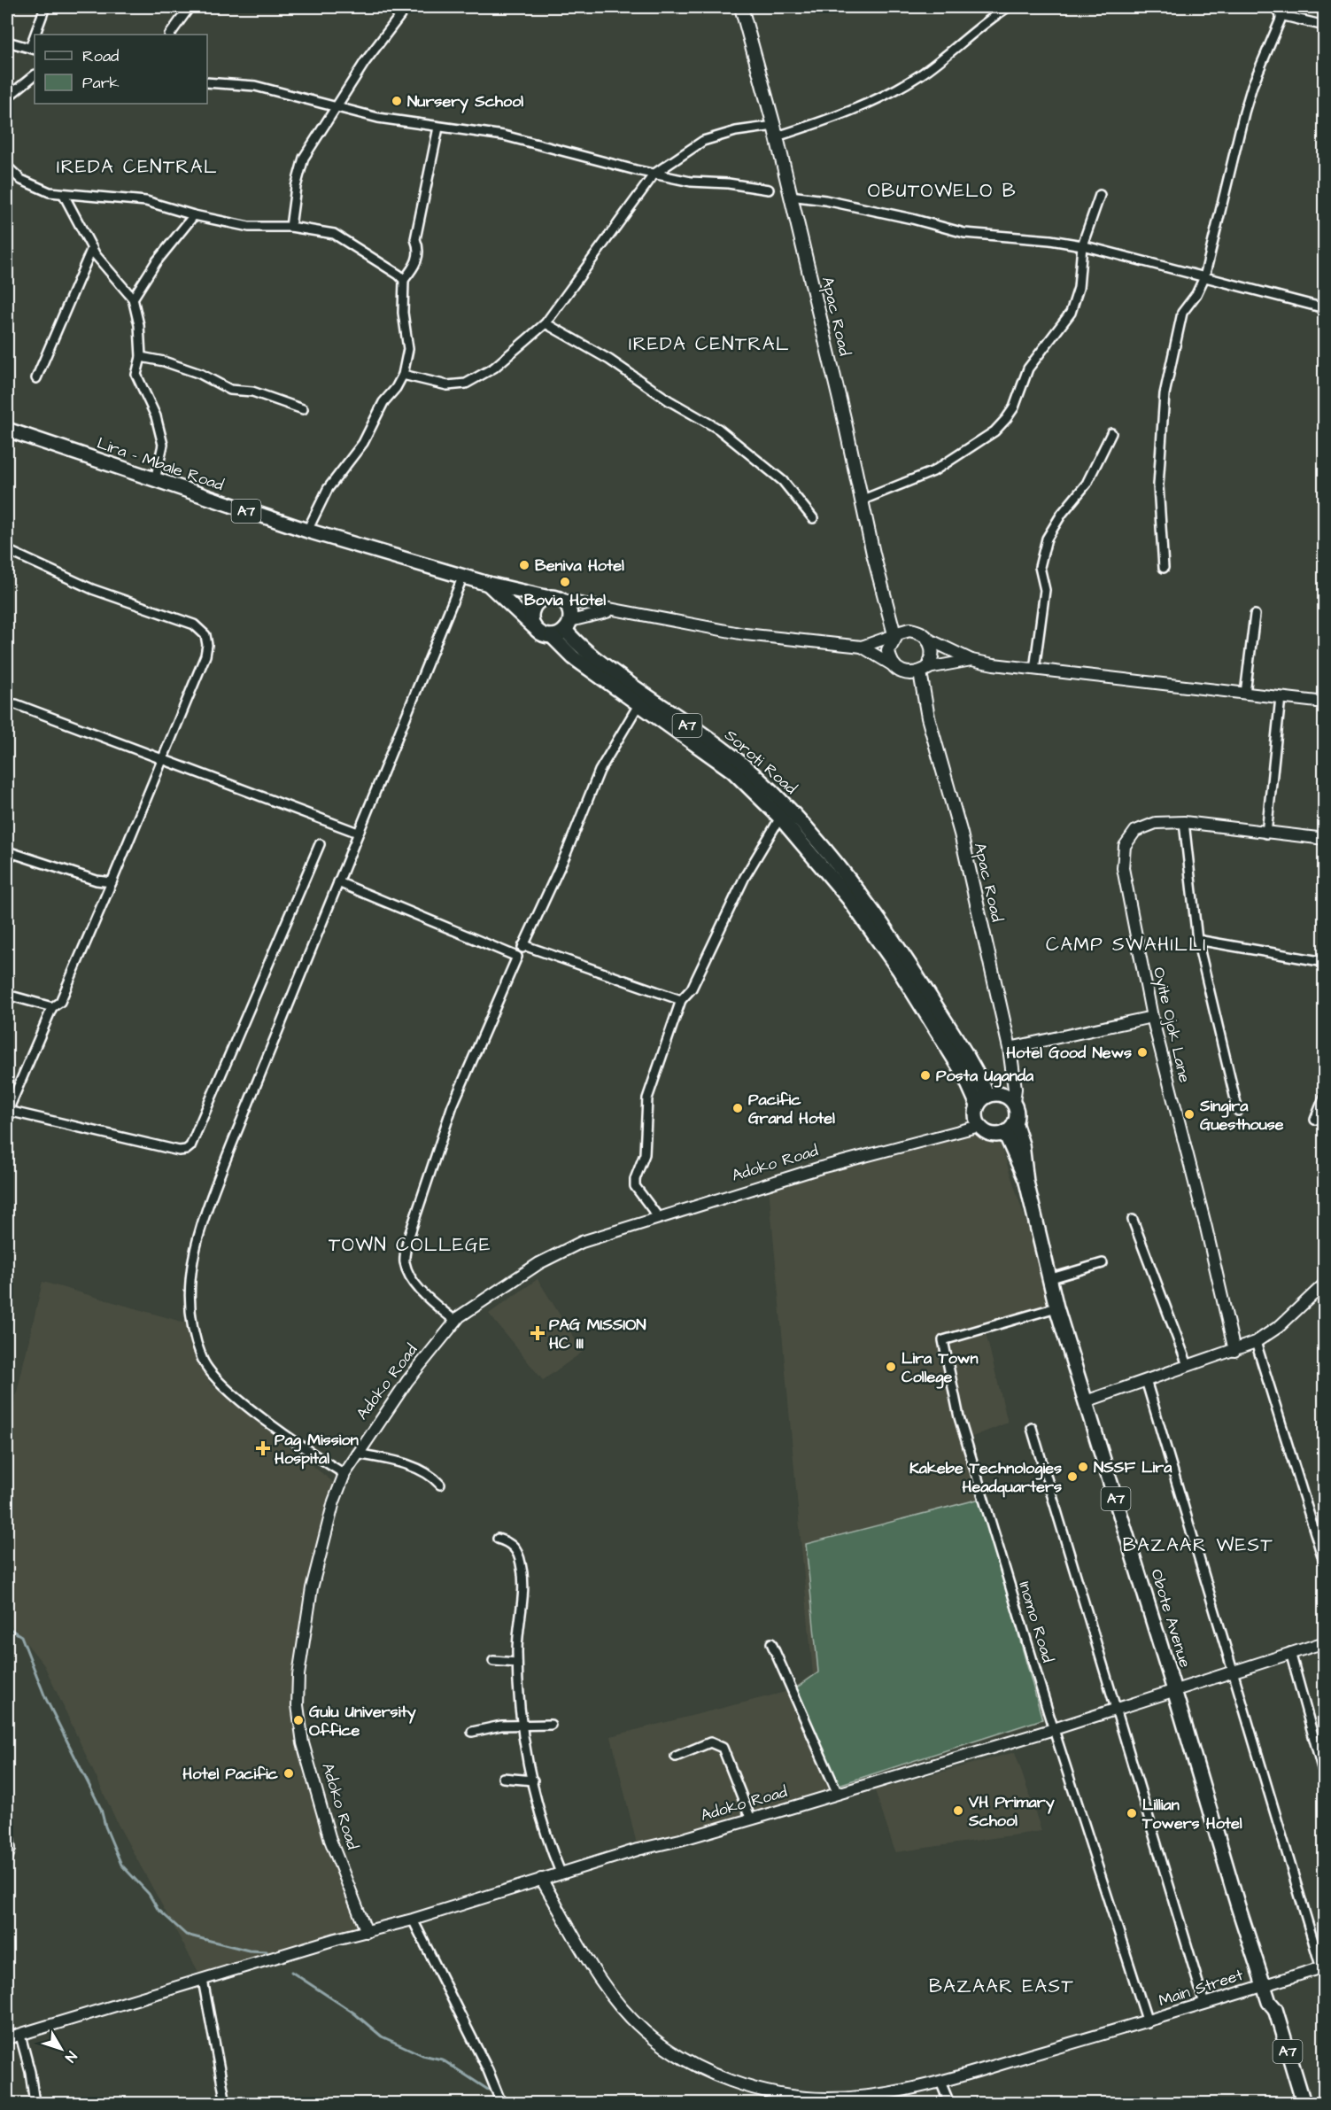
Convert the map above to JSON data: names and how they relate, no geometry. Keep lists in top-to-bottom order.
{
  "streets": {
    "main road": [
      "Apac Road",
      "Lira - Mbale Road",
      "A7",
      "Soroti Road",
      "Obote Avenue"
    ],
    "street": [
      "Oyite Ojok Lane",
      "Adoko Road",
      "Inomo Road",
      "Main Street"
    ]
  },
  "crossings": [
    ["Apac Road", "A7"],
    ["Apac Road", "Adoko Road"],
    ["Apac Road", "Obote Avenue"],
    ["Lira - Mbale Road", "A7"],
    ["A7", "Soroti Road"],
    ["A7", "Adoko Road"],
    ["A7", "Obote Avenue"],
    ["Adoko Road", "Obote Avenue"],
    ["Adoko Road", "Inomo Road"],
    ["Adoko Road", "Main Street"],
    ["Obote Avenue", "Inomo Road"],
    ["Obote Avenue", "Main Street"],
    ["Inomo Road", "Main Street"]
  ],
  "districts": [
    "IREDA CENTRAL",
    "OBUTOWELO B",
    "IREDA CENTRAL",
    "CAMP SWAHILLI",
    "TOWN COLLEGE",
    "BAZAAR WEST",
    "BAZAAR EAST"
  ],
  "places": {
    "other": [
      "Nursery School",
      "Beniva Hotel",
      "Bovia Hotel",
      "Hotel Good News",
      "Posta Uganda",
      "Pacific Grand Hotel",
      "Singira Guesthouse",
      "Lira Town College",
      "NSSF Lira",
      "Kakebe Technologies Headquarters",
      "Gulu University Office",
      "Hotel Pacific",
      "VH Primary School",
      "Lillian Towers Hotel"
    ],
    "health": ["PAG MISSION HC III", "Pag Mission Hospital"]
  },
  "legend": ["Road", "Park"],
  "north": "bottom right"
}
